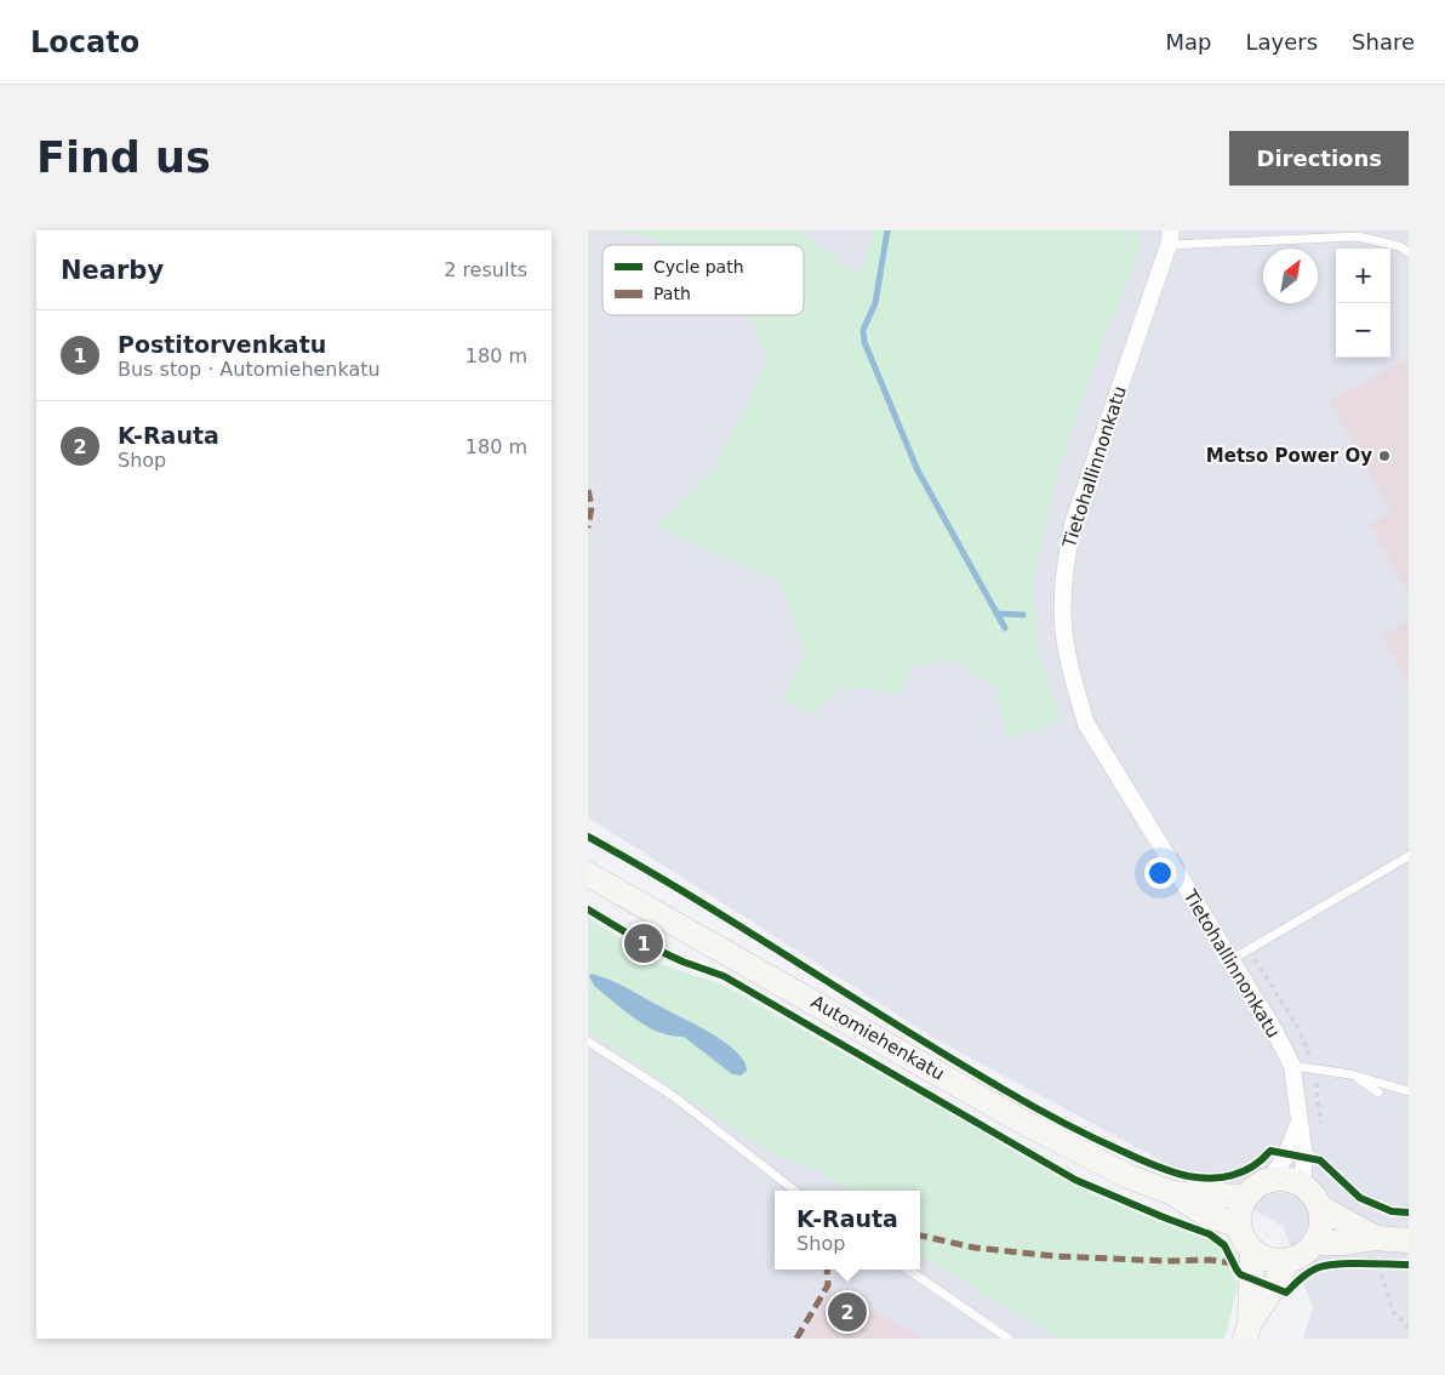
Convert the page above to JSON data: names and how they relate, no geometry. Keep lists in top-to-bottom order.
{
  "streets": {
    "main road": ["Automiehenkatu"],
    "street": ["Tietohallinnonkatu"]
  },
  "crossings": [
    ["Tietohallinnonkatu", "Automiehenkatu"]
  ],
  "places": ["Metso Power Oy"],
  "legend": ["Cycle path", "Path"],
  "north": "top right",
  "page": {
    "header": "Locato",
    "nav": ["Map", "Layers", "Share"],
    "buttons": "Directions",
    "title": "Find us",
    "heading": ["Nearby", "2 results"],
    "map_buttons": ["+", "−"],
    "list": [
      {
        "mark": "1",
        "name": "Postitorvenkatu",
        "note": "Bus stop · Automiehenkatu",
        "value": "180 m"
      },
      {
        "mark": "2",
        "name": "K-Rauta",
        "note": "Shop",
        "value": "180 m"
      }
    ],
    "pins": ["1", "2"],
    "popup": ["K-Rauta", "Shop"]
  }
}
